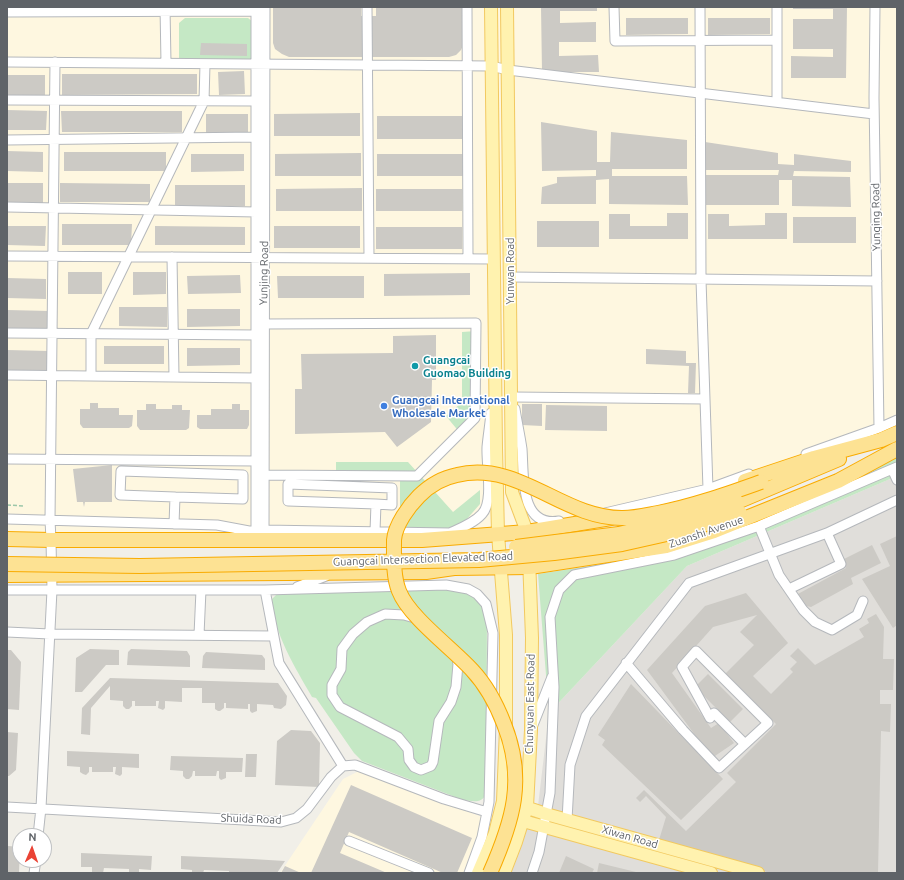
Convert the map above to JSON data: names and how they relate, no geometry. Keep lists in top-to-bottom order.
{
  "streets": {
    "highway": ["Zuanshi Avenue", "Guangcai Intersection Elevated Road"],
    "main road": ["Yunwan Road", "Chunyuan East Road", "Xiwan Road"],
    "street": ["Yunqing Road", "Yunjing Road", "Shuida Road"]
  },
  "crossings": [
    ["Yunqing Road", "Guangcai Intersection Elevated Road"],
    ["Yunwan Road", "Chunyuan East Road"],
    ["Zuanshi Avenue", "Guangcai Intersection Elevated Road"],
    ["Zuanshi Avenue", "Chunyuan East Road"],
    ["Chunyuan East Road", "Xiwan Road"]
  ],
  "places": ["Guangcai Guomao Building", "Guangcai International Wholesale Market"],
  "north": "top"
}
